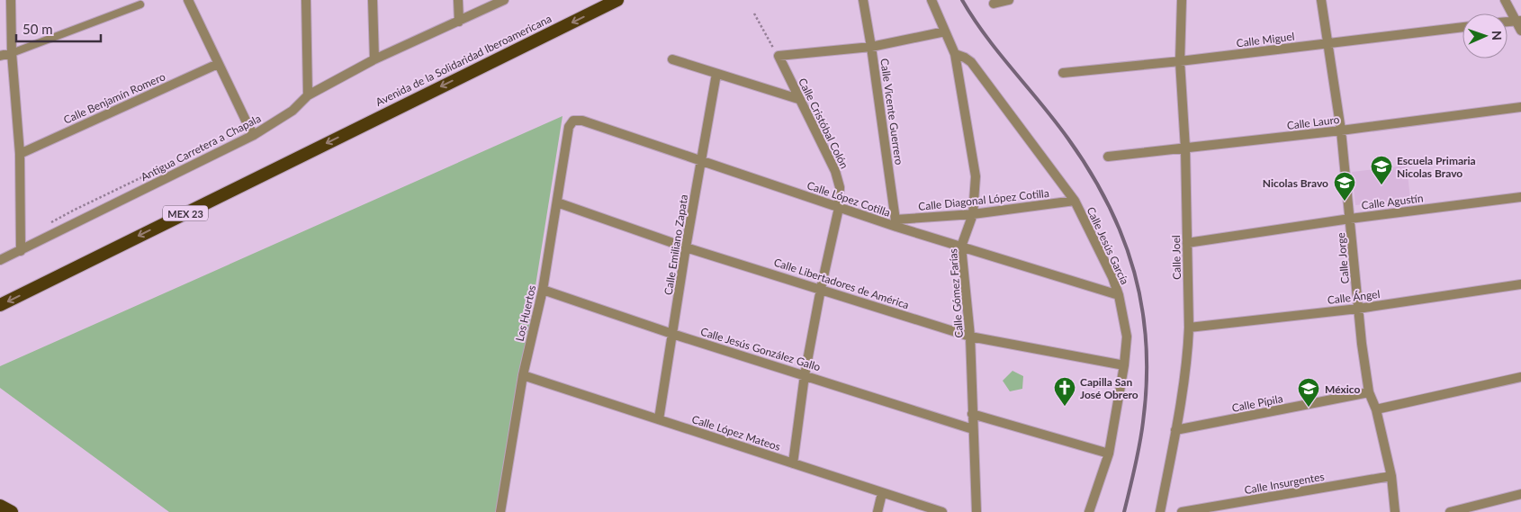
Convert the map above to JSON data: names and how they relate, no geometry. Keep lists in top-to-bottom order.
{
  "streets": {
    "highway": ["Avenida de la Solidaridad Iberoamericana", "MEX 23"],
    "street": [
      "Calle Miguel",
      "Calle Benjamín Romero",
      "Calle Vicente Guerrero",
      "Calle Lauro",
      "Calle Cristóbal Colón",
      "Antigua Carretera a Chapala",
      "Calle López Cotilla",
      "Calle Diagonal López Cotilla",
      "Calle Agustín",
      "Calle Emiliano Zapata",
      "Calle Jesús García",
      "Calle Joel",
      "Calle Jorge",
      "Calle Libertadores de América",
      "Calle Gómez Farías",
      "Calle Ángel",
      "Los Huertos",
      "Calle Jesús González Gallo",
      "Calle Pípila",
      "Calle López Mateos",
      "Calle Insurgentes"
    ]
  },
  "crossings": [
    ["Calle Miguel", "Calle Joel"],
    ["Calle Miguel", "Calle Jorge"],
    ["Calle Vicente Guerrero", "Calle López Cotilla"],
    ["Calle Vicente Guerrero", "Calle Diagonal López Cotilla"],
    ["Calle Lauro", "Calle Joel"],
    ["Calle Lauro", "Calle Jorge"],
    ["Calle Cristóbal Colón", "Calle López Cotilla"],
    ["Calle Cristóbal Colón", "Calle Libertadores de América"],
    ["Calle Cristóbal Colón", "Calle Jesús González Gallo"],
    ["Calle Cristóbal Colón", "Calle López Mateos"],
    ["Calle López Cotilla", "Calle Diagonal López Cotilla"],
    ["Calle López Cotilla", "Calle Emiliano Zapata"],
    ["Calle López Cotilla", "Calle Jesús García"],
    ["Calle López Cotilla", "Calle Gómez Farías"],
    ["Calle López Cotilla", "Los Huertos"],
    ["Calle Diagonal López Cotilla", "Calle Jesús García"],
    ["Calle Diagonal López Cotilla", "Calle Gómez Farías"],
    ["Calle Agustín", "Calle Joel"],
    ["Calle Agustín", "Calle Jorge"],
    ["Calle Emiliano Zapata", "Calle Libertadores de América"],
    ["Calle Emiliano Zapata", "Calle Jesús González Gallo"],
    ["Calle Emiliano Zapata", "Calle López Mateos"],
    ["Calle Jesús García", "Calle Libertadores de América"],
    ["Calle Jesús García", "Calle Gómez Farías"],
    ["Calle Joel", "Calle Ángel"],
    ["Calle Joel", "Calle Pípila"],
    ["Calle Jorge", "Calle Ángel"],
    ["Calle Jorge", "Calle Pípila"],
    ["Calle Jorge", "Calle Insurgentes"],
    ["Calle Libertadores de América", "Calle Gómez Farías"],
    ["Calle Libertadores de América", "Los Huertos"],
    ["Calle Gómez Farías", "Calle Jesús González Gallo"],
    ["Los Huertos", "Calle Jesús González Gallo"],
    ["Los Huertos", "Calle López Mateos"]
  ],
  "one_way": ["Avenida de la Solidaridad Iberoamericana"],
  "places": {
    "school or university": ["Escuela Primaria Nicolas Bravo", "Nicolas Bravo", "México"],
    "church": ["Capilla San José Obrero"]
  },
  "scale_bar": "50 m",
  "north": "right"
}
